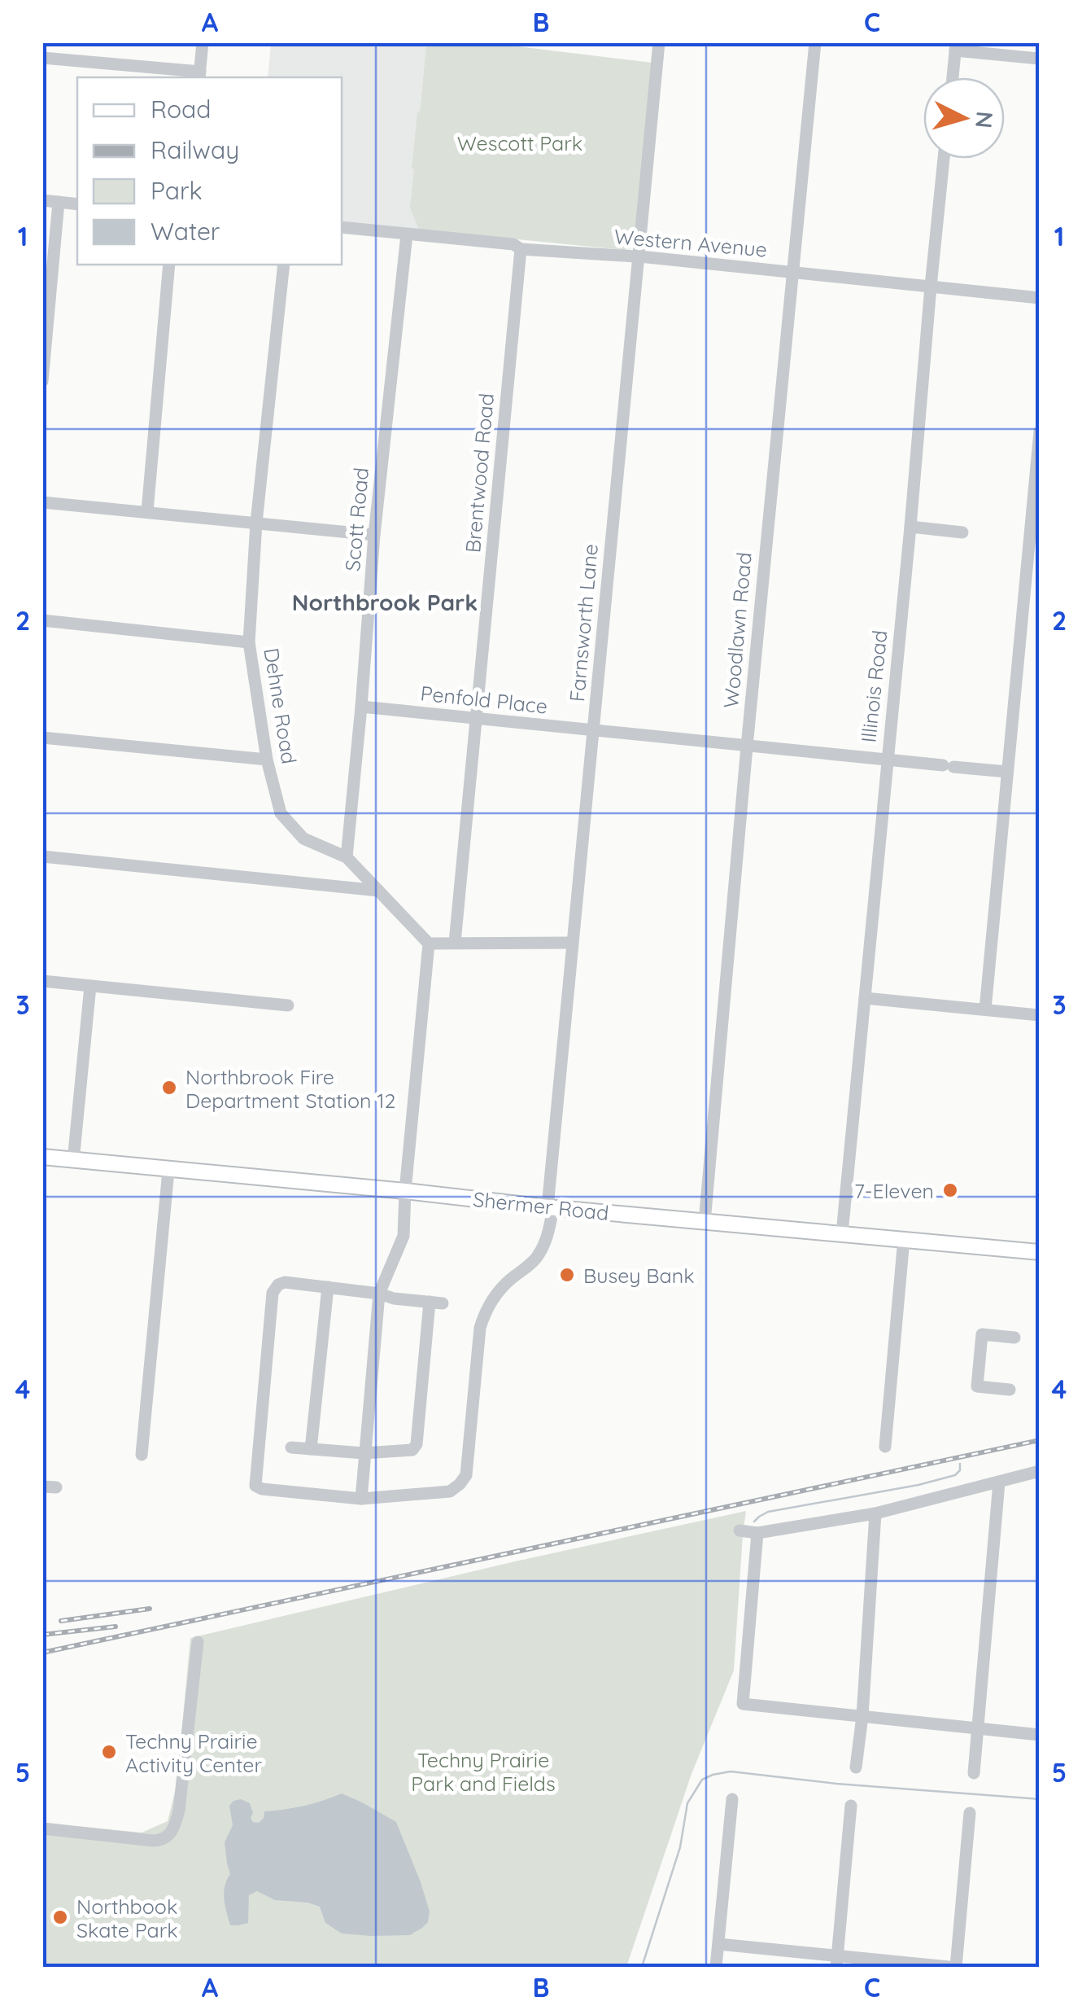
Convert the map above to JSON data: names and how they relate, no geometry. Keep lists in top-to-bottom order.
{
  "streets": {
    "main road": ["Shermer Road"],
    "street": [
      "Western Avenue",
      "Brentwood Road",
      "Scott Road",
      "Farnsworth Lane",
      "Woodlawn Road",
      "Illinois Road",
      "Penfold Place",
      "Dehne Road"
    ]
  },
  "crossings": [
    ["Western Avenue", "Brentwood Road"],
    ["Western Avenue", "Scott Road"],
    ["Western Avenue", "Farnsworth Lane"],
    ["Western Avenue", "Woodlawn Road"],
    ["Western Avenue", "Illinois Road"],
    ["Brentwood Road", "Penfold Place"],
    ["Scott Road", "Penfold Place"],
    ["Scott Road", "Dehne Road"],
    ["Farnsworth Lane", "Penfold Place"],
    ["Farnsworth Lane", "Shermer Road"],
    ["Woodlawn Road", "Penfold Place"],
    ["Woodlawn Road", "Shermer Road"],
    ["Illinois Road", "Penfold Place"],
    ["Illinois Road", "Shermer Road"]
  ],
  "districts": ["Northbrook Park"],
  "parks": ["Wescott Park", "Techny Prairie Park and Fields"],
  "places": [
    "Northbrook Fire Department Station 12",
    "7-Eleven",
    "Busey Bank",
    "Techny Prairie Activity Center",
    "Northbook Skate Park"
  ],
  "legend": [
    "Road",
    "Railway",
    "Park",
    "Water"
  ],
  "north": "right",
  "grid": {
    "columns": ["A", "B", "C"],
    "rows": [
      "1",
      "2",
      "3",
      "4",
      "5"
    ]
  }
}
